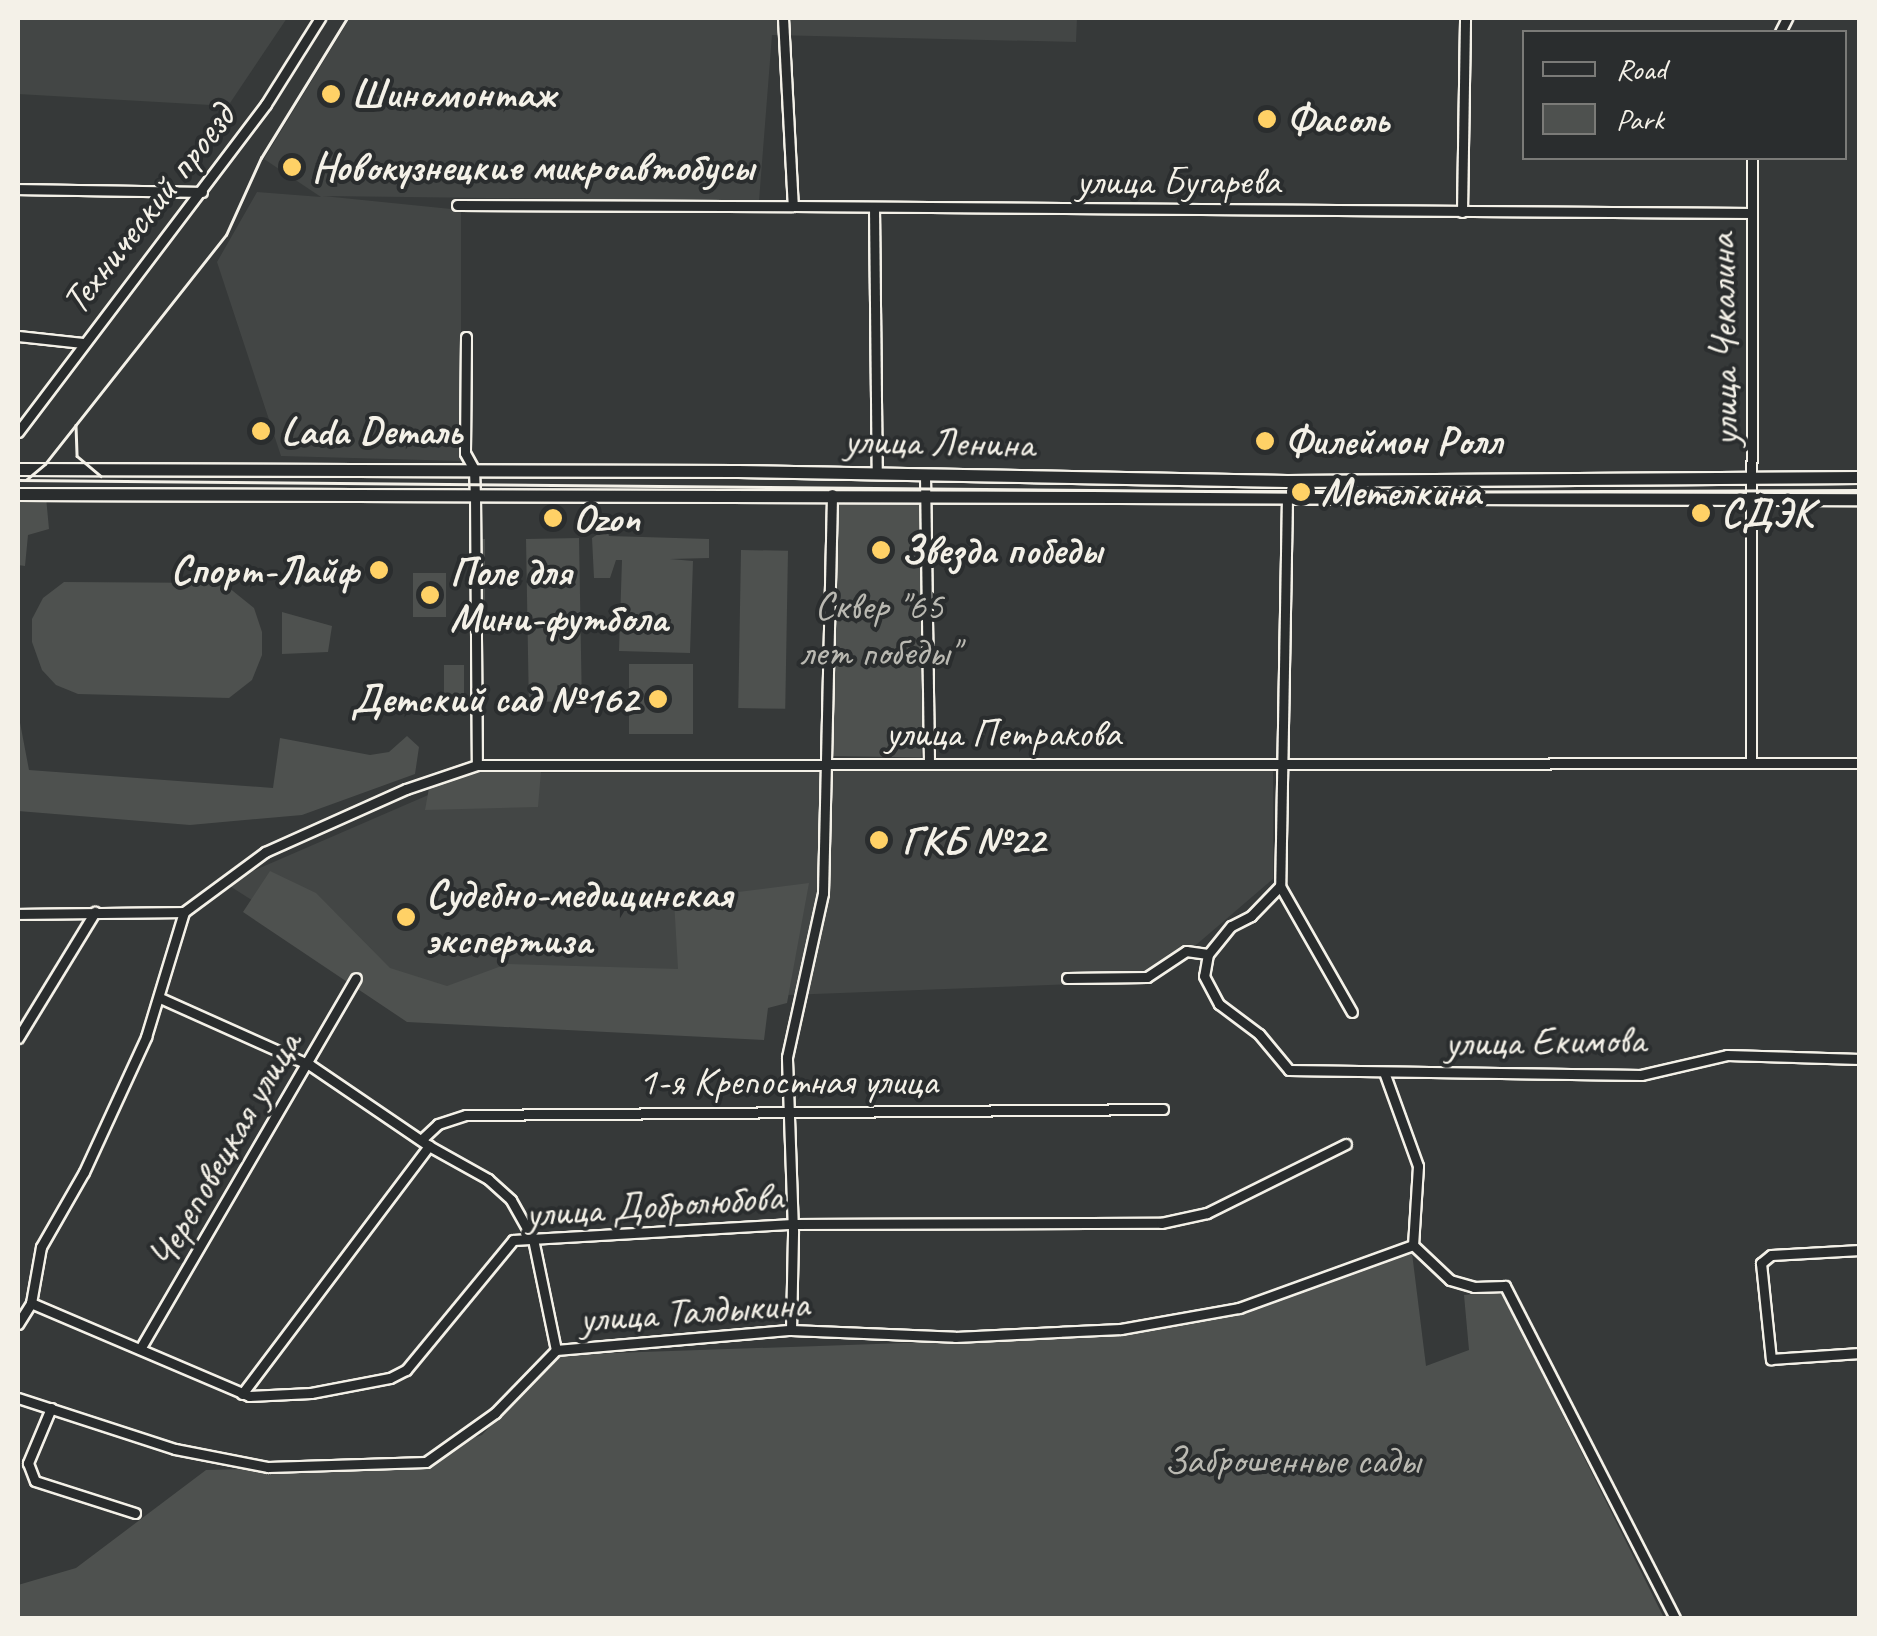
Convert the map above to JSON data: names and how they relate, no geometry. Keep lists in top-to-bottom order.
{
  "streets": {
    "main road": ["улица Ленина"],
    "street": [
      "улица Бугарева",
      "Технический проезд",
      "улица Чекалина",
      "улица Петракова",
      "улица Екимова",
      "1-я Крепостная улица",
      "Череповецкая улица",
      "улица Добролюбова",
      "улица Талдыкина"
    ]
  },
  "crossings": [
    ["улица Бугарева", "улица Чекалина"],
    ["улица Чекалина", "улица Ленина"],
    ["улица Чекалина", "улица Петракова"],
    ["Череповецкая улица", "улица Добролюбова"]
  ],
  "parks": ["Сквер \"65 лет победы\"", "Заброшенные сады"],
  "places": [
    "Шиномонтаж",
    "Фасоль",
    "Новокузнецкие микроавтобусы",
    "Lada Dеталь",
    "Филеймон Ролл",
    "Метелкина",
    "СДЭК",
    "Ozon",
    "Звезда победы",
    "Спорт-Лайф",
    "Поле для Мини-футбола",
    "Детский сад №162",
    "ГКБ №22",
    "Судебно-медицинская экспертиза"
  ],
  "legend": ["Road", "Park"]
}
